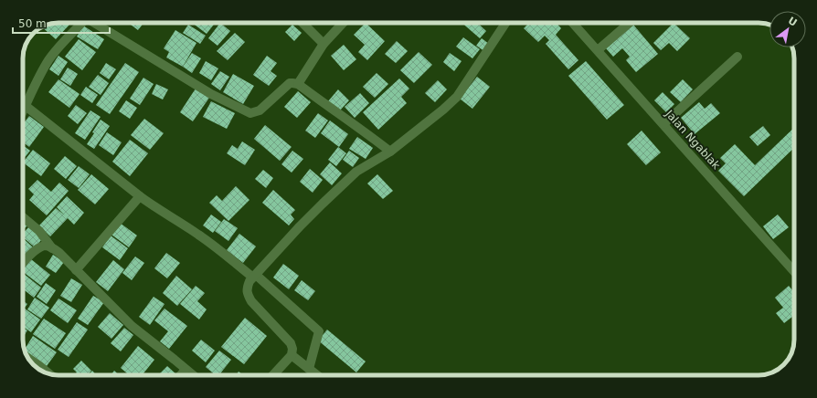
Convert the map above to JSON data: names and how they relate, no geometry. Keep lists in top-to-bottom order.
{
  "streets": {
    "street": ["Jalan Ngablak"]
  },
  "scale_bar": "50 m",
  "north": "top right"
}
